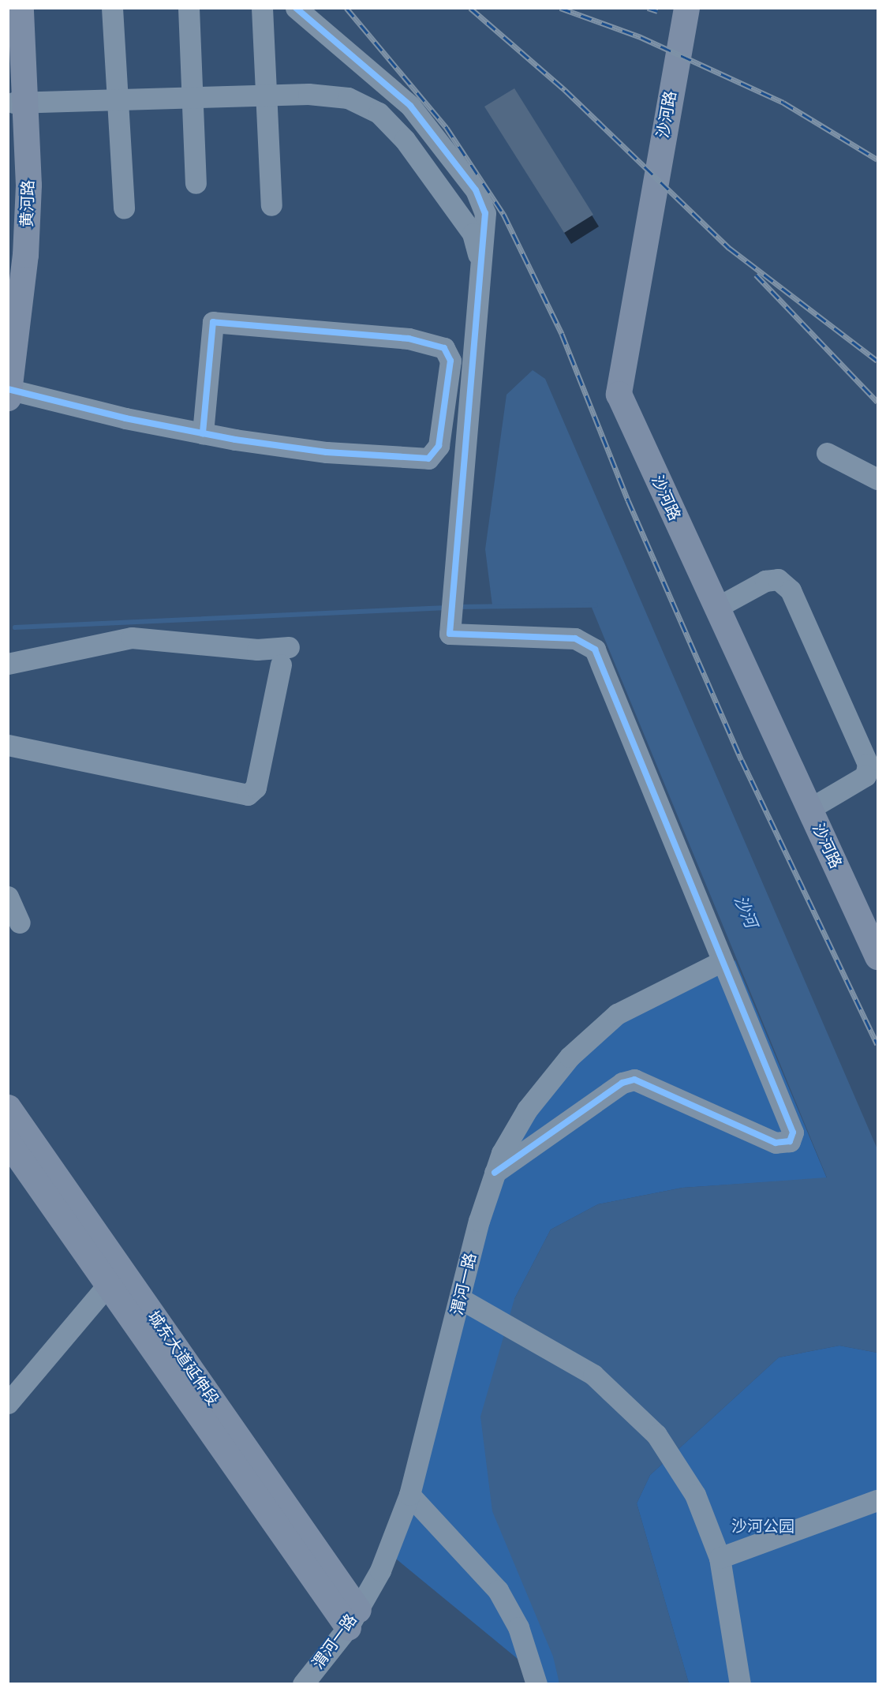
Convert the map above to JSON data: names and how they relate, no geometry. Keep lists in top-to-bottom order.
{
  "streets": {
    "main road": ["沙河路", "黄河路", "城东大道延伸段"],
    "street": ["渭河一路"]
  },
  "crossings": [
    ["渭河一路", "城东大道延伸段"]
  ],
  "water": ["沙河"],
  "parks": ["沙河公园"]
}
